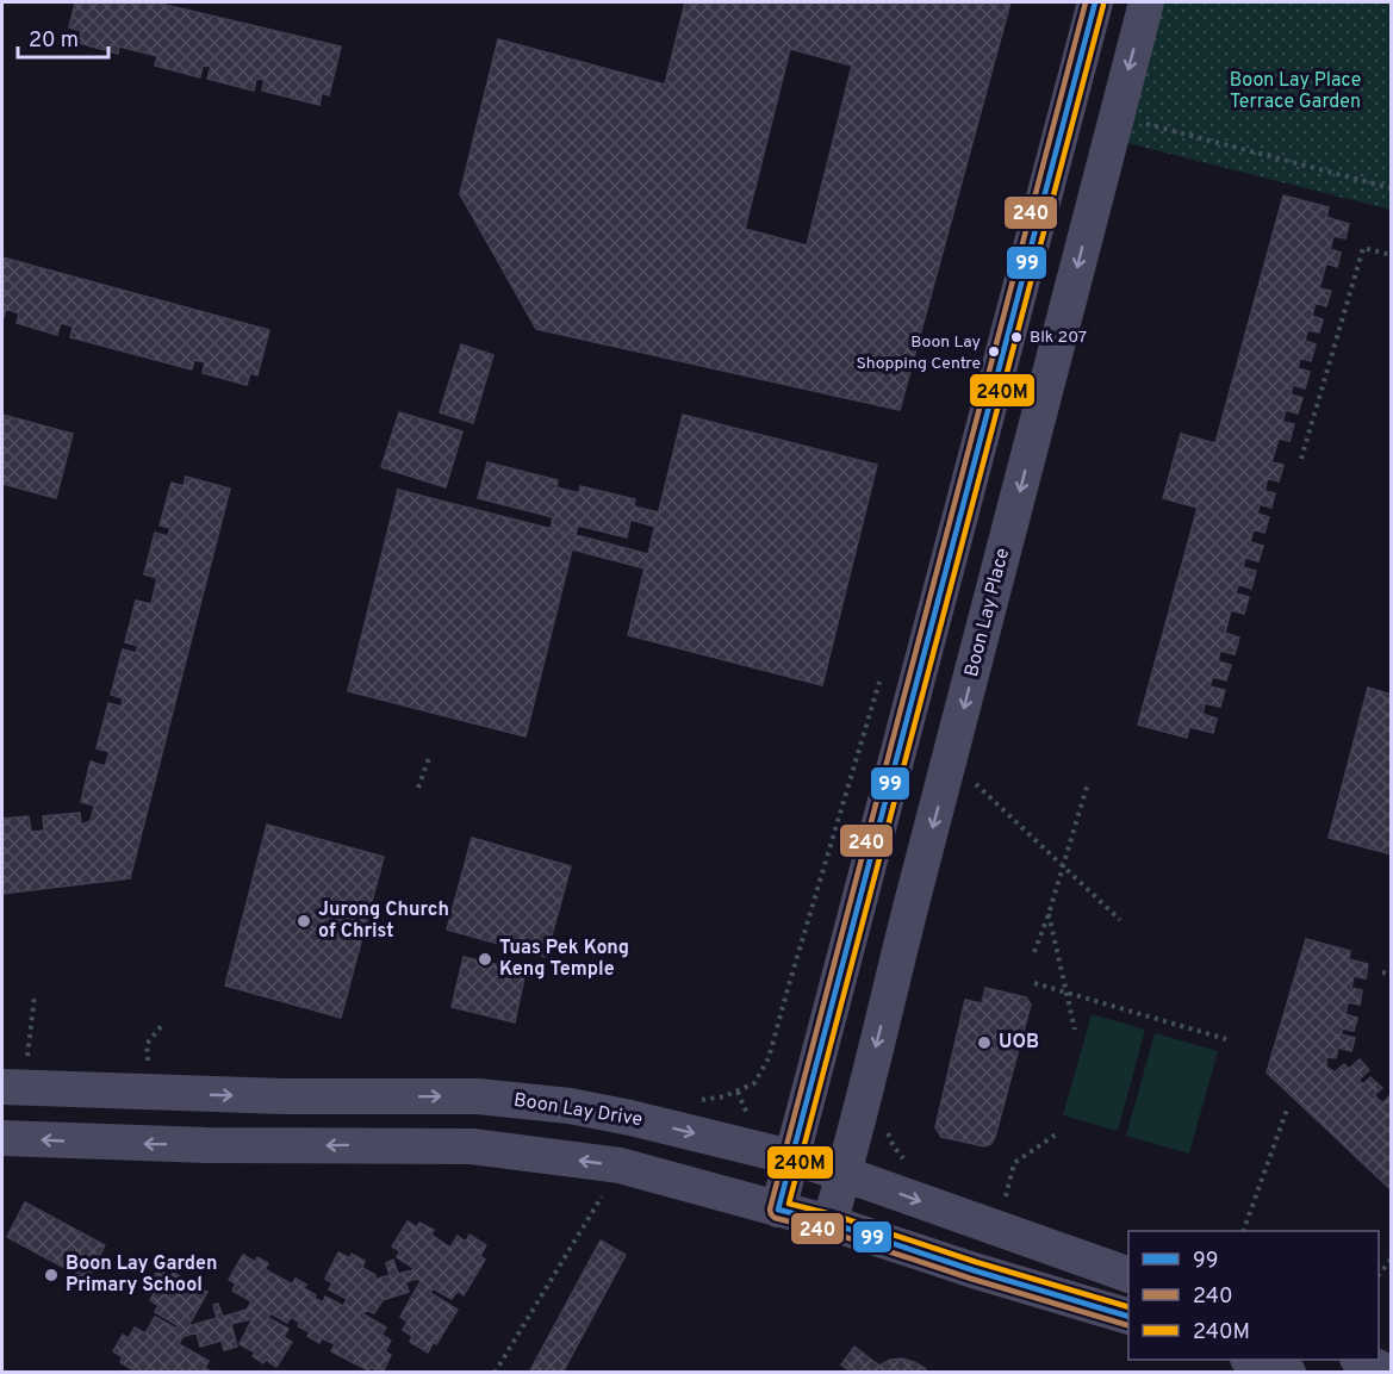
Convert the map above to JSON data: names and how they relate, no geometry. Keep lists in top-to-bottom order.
{
  "streets": {
    "street": ["Boon Lay Place", "Boon Lay Drive"]
  },
  "crossings": [
    ["Boon Lay Place", "Boon Lay Drive"]
  ],
  "parks": ["Boon Lay Place Terrace Garden"],
  "places": [
    "Blk 207",
    "Boon Lay Shopping Centre",
    "Jurong Church of Christ",
    "Tuas Pek Kong Keng Temple",
    "UOB",
    "Boon Lay Garden Primary School"
  ],
  "lines": ["transit line 99", "transit line 240", "transit line 240M"],
  "legend": ["99", "240", "240M"],
  "scale_bar": "20 m"
}
